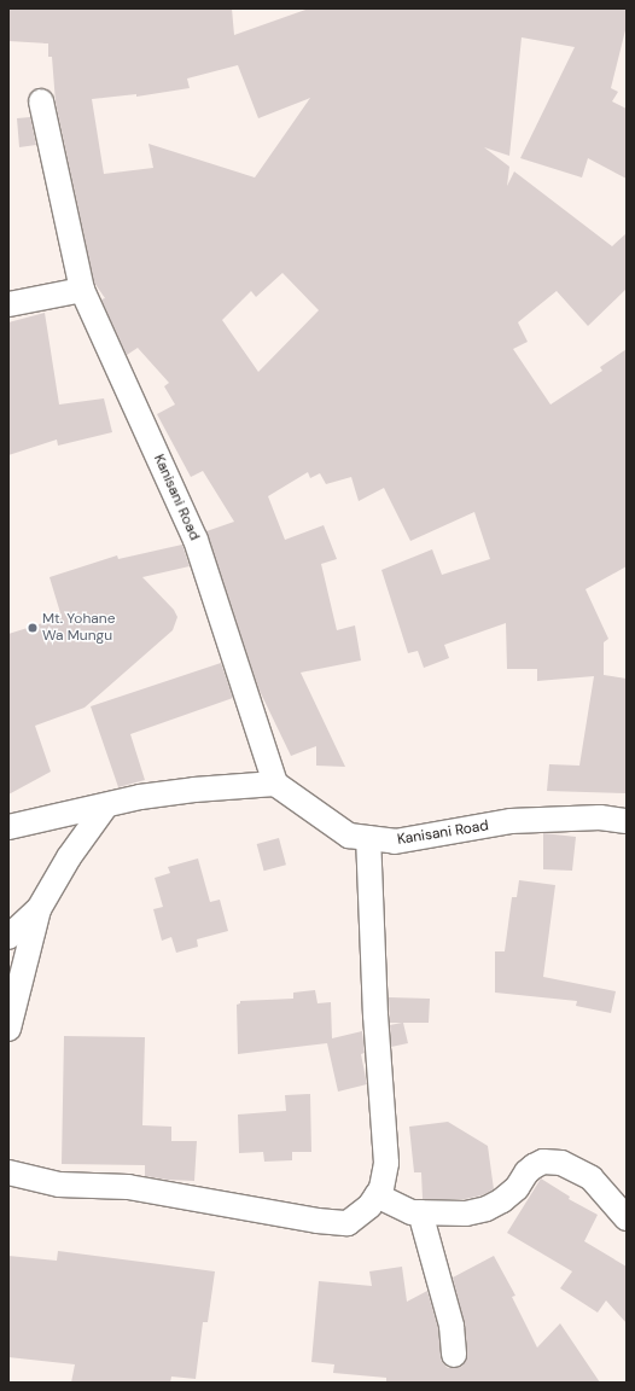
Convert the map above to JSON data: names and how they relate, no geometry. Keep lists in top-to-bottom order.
{
  "streets": {
    "street": ["Kanisani Road"]
  },
  "places": ["Mt. Yohane Wa Mungu"]
}
